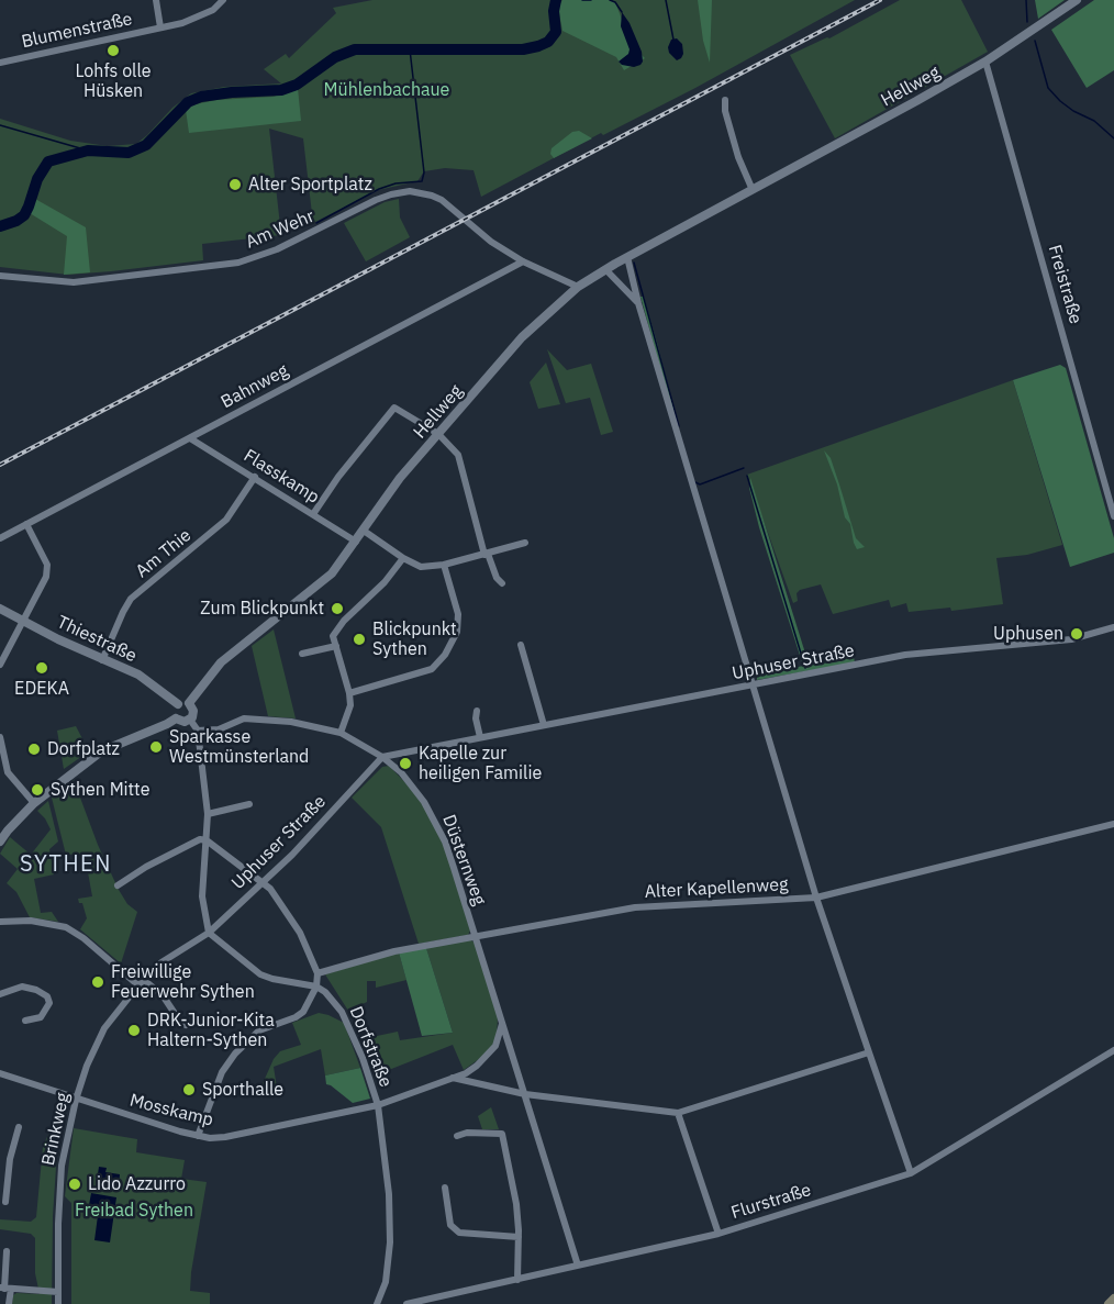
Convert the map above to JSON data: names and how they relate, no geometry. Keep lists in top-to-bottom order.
{
  "streets": {
    "street": [
      "Blumenstraße",
      "Hellweg",
      "Am Wehr",
      "Freistraße",
      "Bahnweg",
      "Flasskamp",
      "Am Thie",
      "Thiestraße",
      "Uphuser Straße",
      "Düsternweg",
      "Alter Kapellenweg",
      "Dorfstraße",
      "Mosskamp",
      "Brinkweg",
      "Flurstraße"
    ]
  },
  "crossings": [
    ["Hellweg", "Am Wehr"],
    ["Hellweg", "Freistraße"],
    ["Hellweg", "Flasskamp"],
    ["Hellweg", "Thiestraße"],
    ["Am Wehr", "Bahnweg"],
    ["Bahnweg", "Flasskamp"],
    ["Flasskamp", "Am Thie"],
    ["Am Thie", "Thiestraße"],
    ["Uphuser Straße", "Düsternweg"],
    ["Uphuser Straße", "Brinkweg"],
    ["Düsternweg", "Alter Kapellenweg"],
    ["Düsternweg", "Mosskamp"],
    ["Düsternweg", "Flurstraße"],
    ["Dorfstraße", "Mosskamp"],
    ["Mosskamp", "Brinkweg"]
  ],
  "districts": ["SYTHEN"],
  "parks": ["Mühlenbachaue", "Freibad Sythen"],
  "places": [
    "Lohfs olle Hüsken",
    "Alter Sportplatz",
    "Zum Blickpunkt",
    "Uphusen",
    "Blickpunkt Sythen",
    "EDEKA",
    "Sparkasse Westmünsterland",
    "Dorfplatz",
    "Kapelle zur heiligen Familie",
    "Sythen Mitte",
    "Freiwillige Feuerwehr Sythen",
    "DRK-Junior-Kita Haltern-Sythen",
    "Sporthalle",
    "Lido Azzurro"
  ]
}
